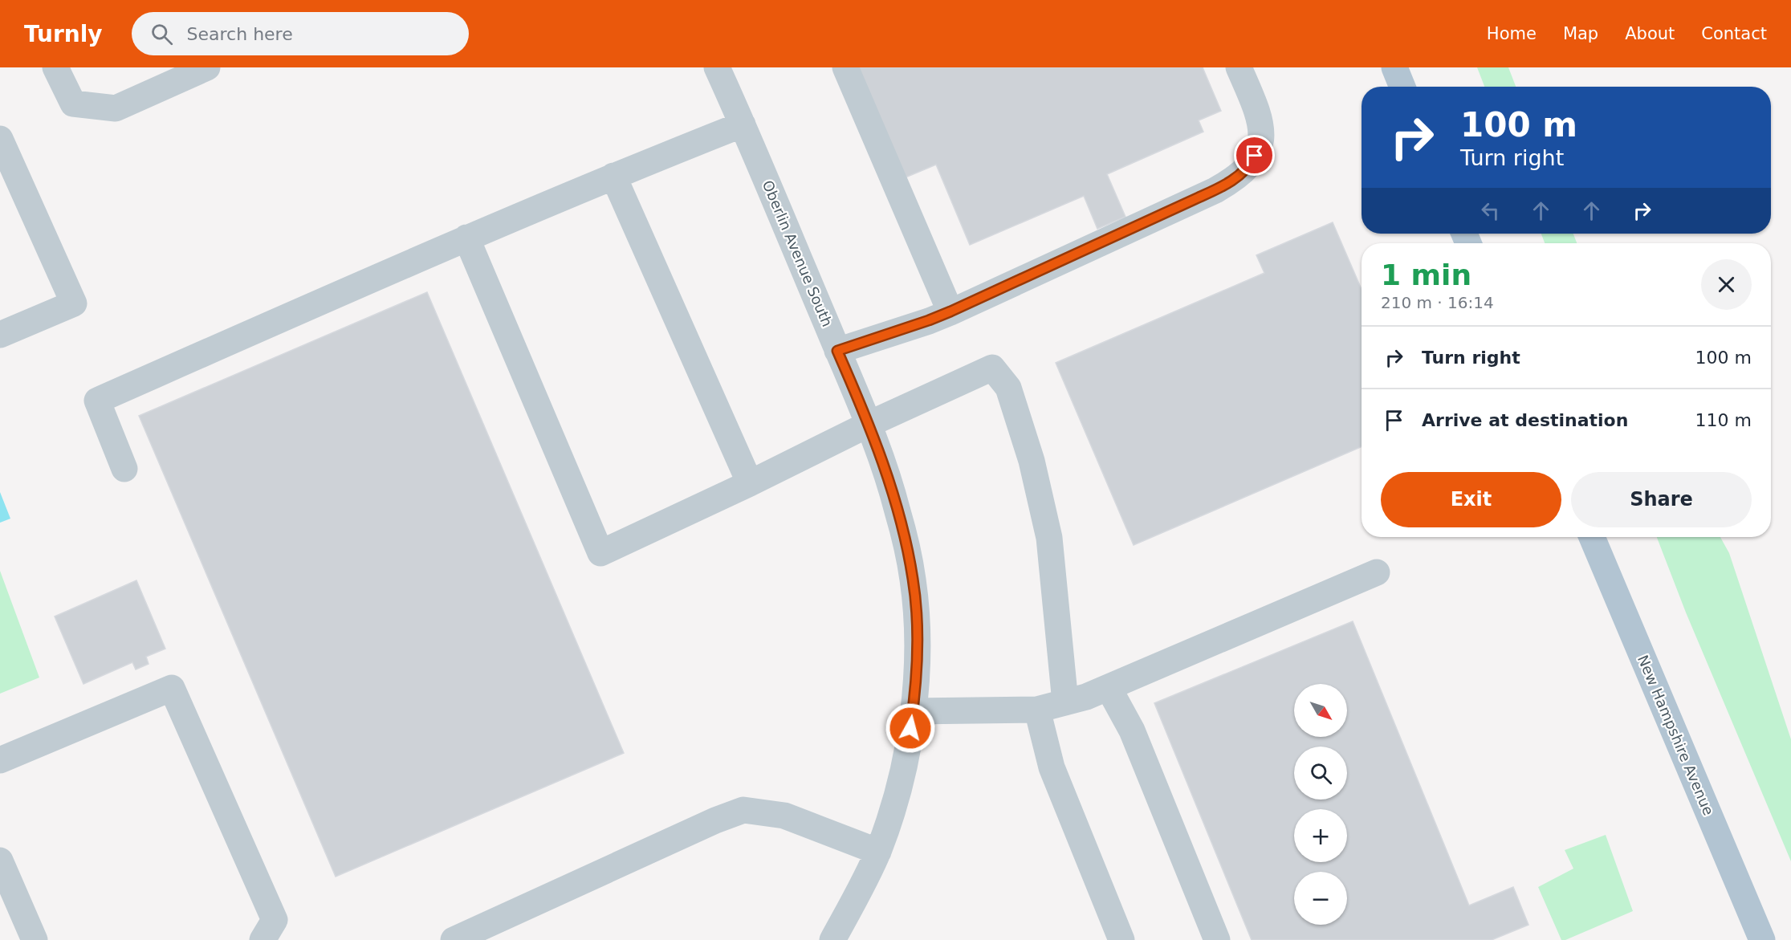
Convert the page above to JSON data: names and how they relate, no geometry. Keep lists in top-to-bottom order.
{
  "streets": {
    "main road": ["New Hampshire Avenue"],
    "street": ["Oberlin Avenue South"]
  },
  "north": "bottom right",
  "page": {
    "header": "Turnly",
    "search": "Search here",
    "nav": [
      "Home",
      "Map",
      "About",
      "Contact"
    ],
    "turn": ["100 m", "Turn right"],
    "heading": ["1 min", "210 m · 16:14"],
    "list": [
      {
        "name": "Turn right",
        "value": "100 m"
      },
      {
        "name": "Arrive at destination",
        "value": "110 m"
      }
    ],
    "buttons": ["Exit", "Share"],
    "map_buttons": ["+", "−"]
  }
}
